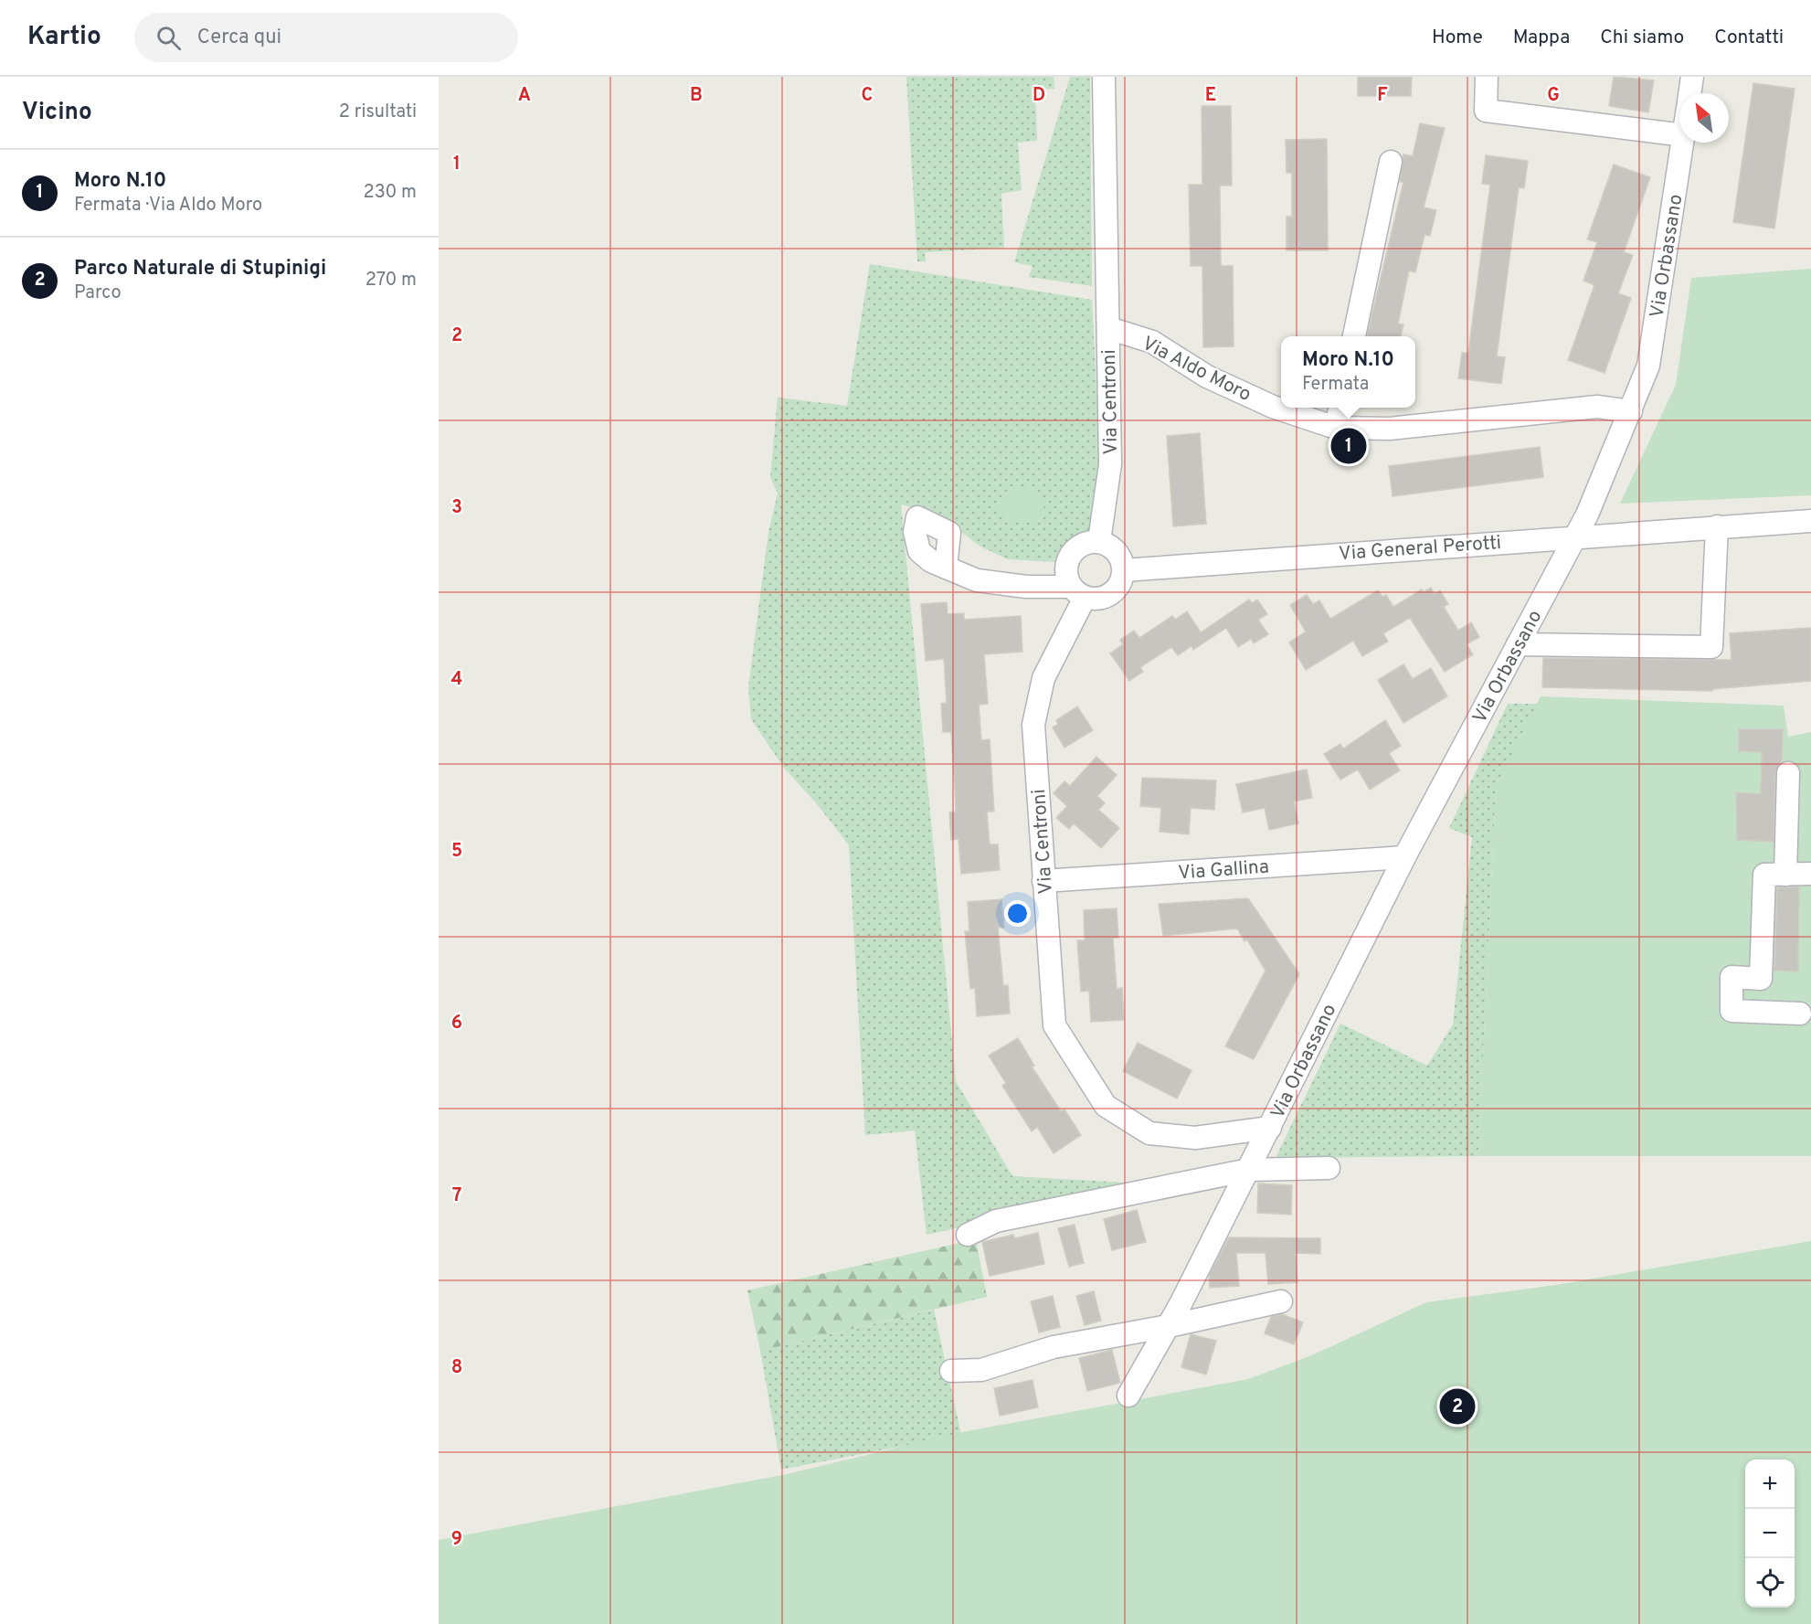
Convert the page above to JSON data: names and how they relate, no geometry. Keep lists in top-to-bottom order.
{
  "streets": {
    "street": [
      "Via Orbassano",
      "Via Aldo Moro",
      "Via Centroni",
      "Via General Perotti",
      "Via Gallina"
    ]
  },
  "crossings": [
    ["Via Orbassano", "Via Aldo Moro"],
    ["Via Orbassano", "Via Centroni"],
    ["Via Orbassano", "Via General Perotti"],
    ["Via Orbassano", "Via Gallina"],
    ["Via Aldo Moro", "Via Centroni"],
    ["Via Centroni", "Via General Perotti"],
    ["Via Centroni", "Via Gallina"]
  ],
  "north": "top left",
  "page": {
    "header": "Kartio",
    "search": "Cerca qui",
    "nav": [
      "Home",
      "Mappa",
      "Chi siamo",
      "Contatti"
    ],
    "heading": ["Vicino", "2 risultati"],
    "list": [
      {
        "mark": "1",
        "name": "Moro N.10",
        "note": "Fermata · Via Aldo Moro",
        "value": "230 m"
      },
      {
        "mark": "2",
        "name": "Parco Naturale di Stupinigi",
        "note": "Parco",
        "value": "270 m"
      }
    ],
    "popup": ["Moro N.10", "Fermata"],
    "pins": ["1", "2"],
    "map_buttons": ["+", "−"]
  },
  "grid": {
    "columns": [
      "A",
      "B",
      "C",
      "D",
      "E",
      "F",
      "G"
    ],
    "rows": [
      "1",
      "2",
      "3",
      "4",
      "5",
      "6",
      "7",
      "8",
      "9"
    ]
  }
}
